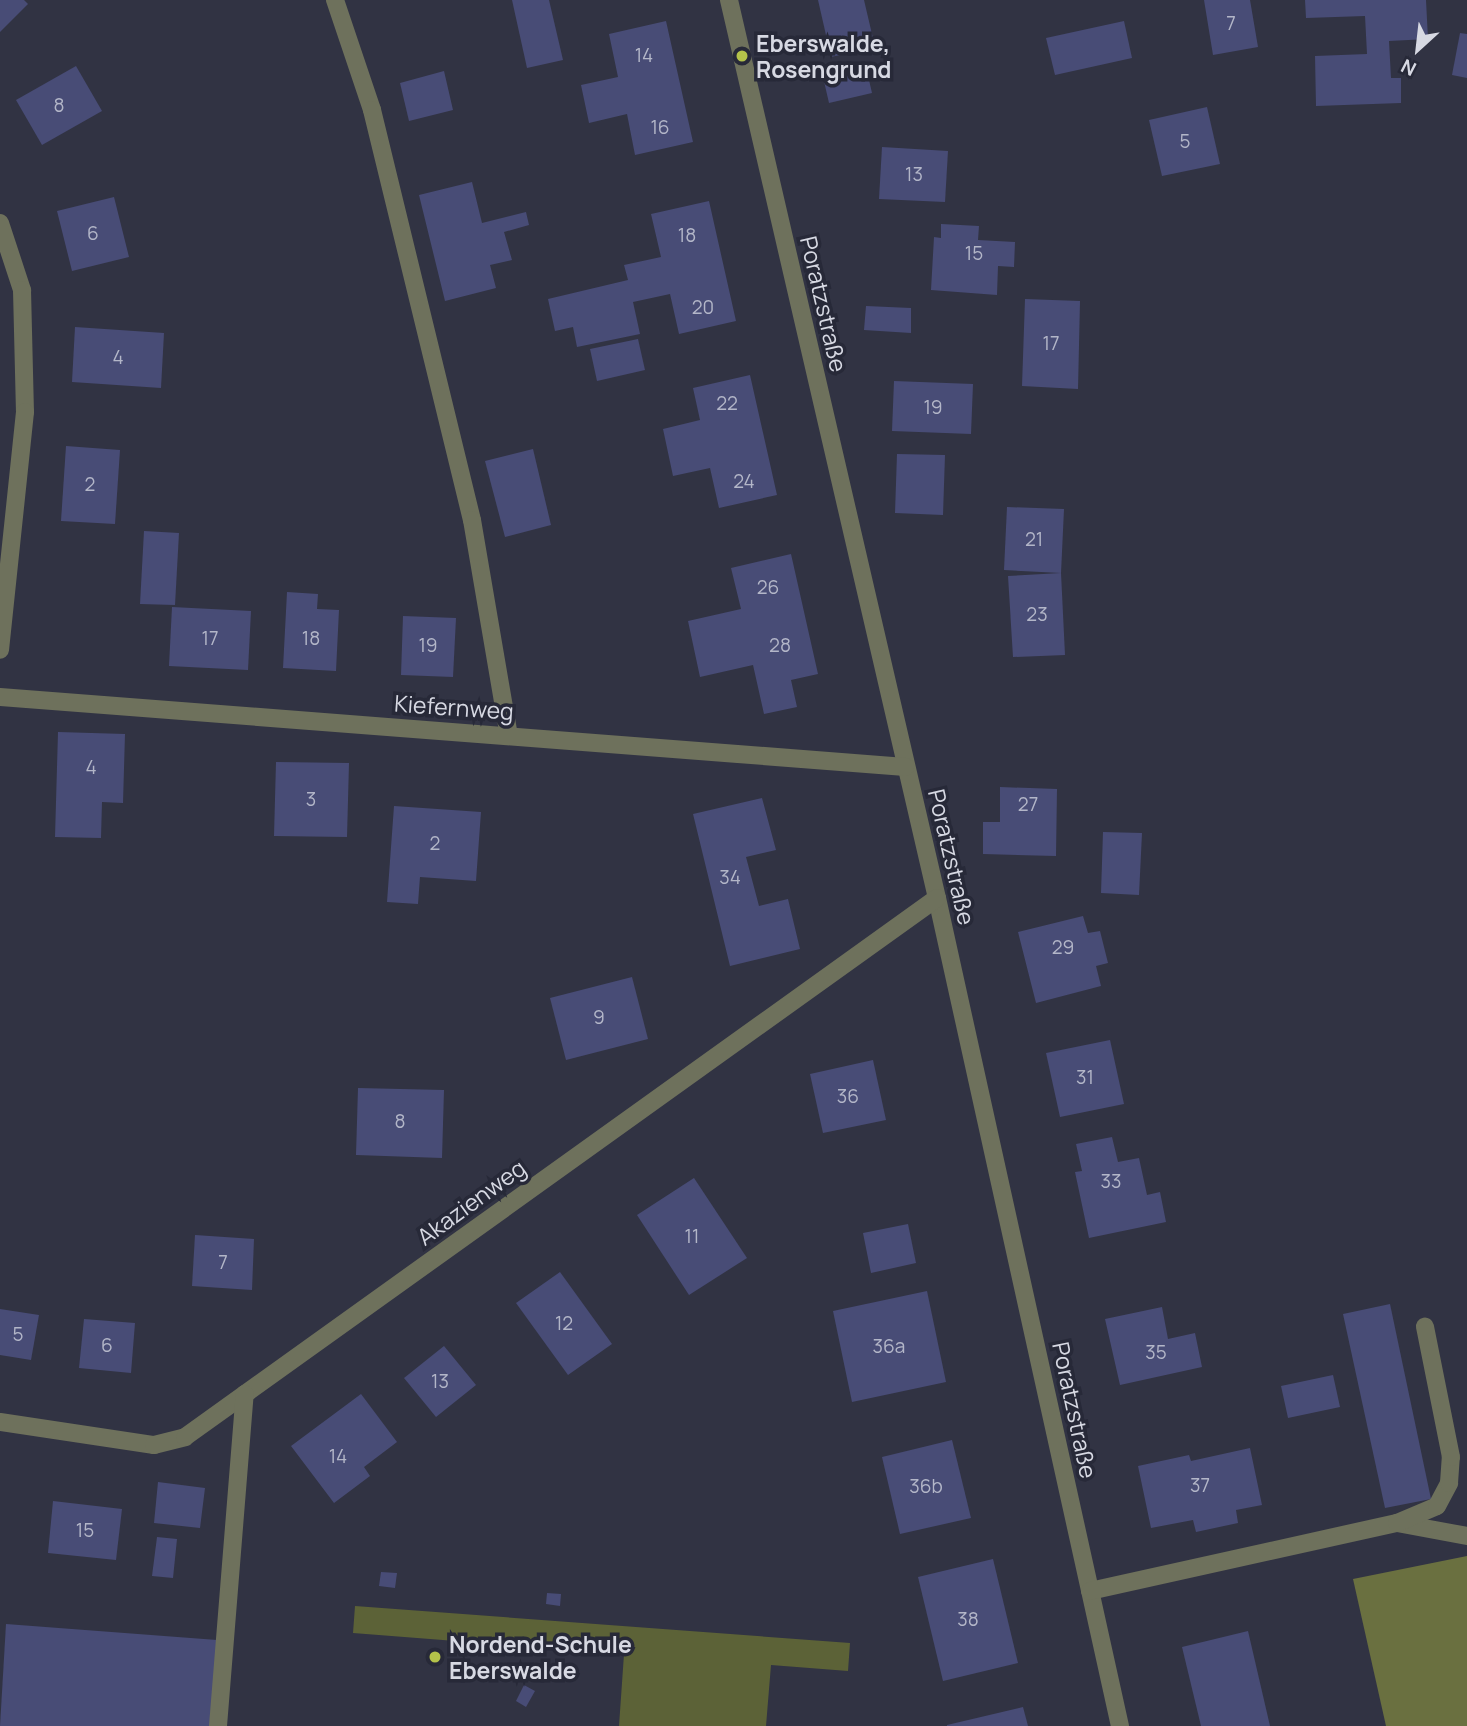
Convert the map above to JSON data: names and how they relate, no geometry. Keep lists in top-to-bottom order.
{
  "streets": {
    "street": ["Poratzstraße", "Kiefernweg", "Akazienweg"]
  },
  "crossings": [
    ["Poratzstraße", "Kiefernweg"],
    ["Poratzstraße", "Akazienweg"]
  ],
  "places": ["Eberswalde, Rosengrund", "Nordend-Schule Eberswalde"],
  "house_numbers": [
    "7",
    "14",
    "8",
    "16",
    "5",
    "13",
    "6",
    "18",
    "15",
    "20",
    "17",
    "4",
    "22",
    "19",
    "24",
    "2",
    "21",
    "26",
    "23",
    "17",
    "18",
    "19",
    "28",
    "4",
    "3",
    "27",
    "2",
    "34",
    "29",
    "9",
    "31",
    "36",
    "8",
    "33",
    "11",
    "7",
    "12",
    "5",
    "6",
    "36a",
    "35",
    "13",
    "14",
    "37",
    "36b",
    "15",
    "38"
  ],
  "north": "bottom left"
}
